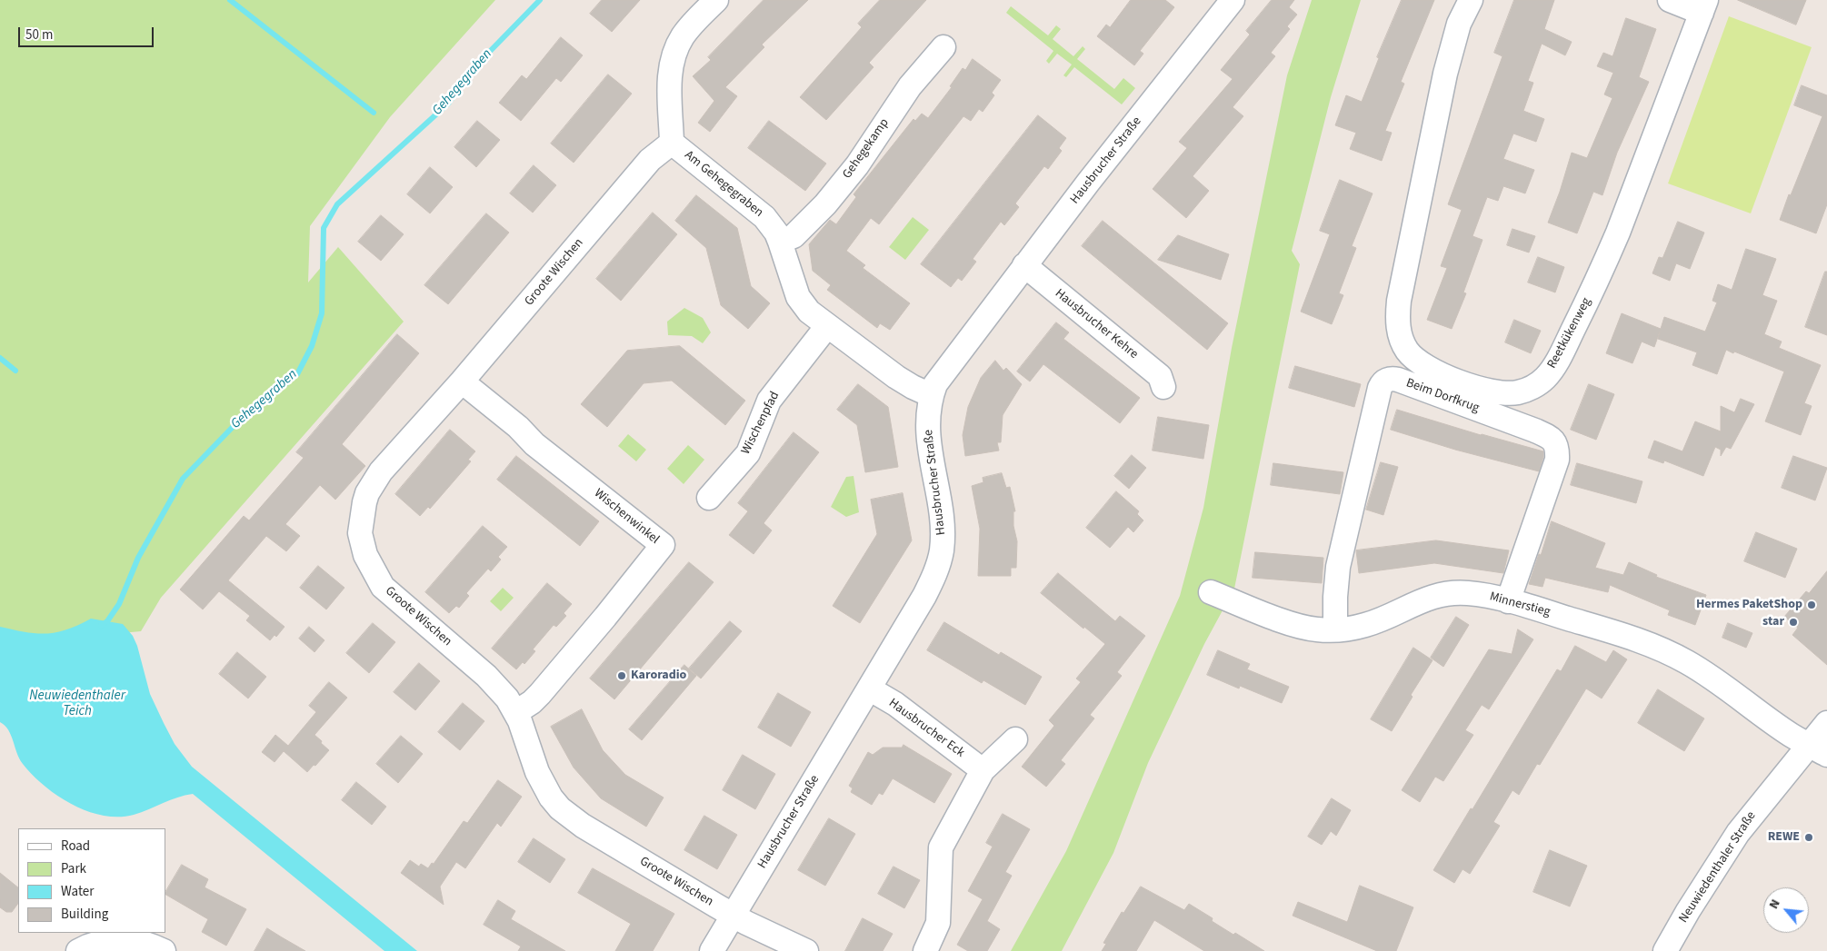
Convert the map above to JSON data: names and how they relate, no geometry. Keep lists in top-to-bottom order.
{
  "streets": {
    "street": [
      "Gehegekamp",
      "Hausbrucher Straße",
      "Am Gehegegraben",
      "Groote Wischen",
      "Hausbrucher Kehre",
      "Reetkükenweg",
      "Beim Dorfkrug",
      "Wischenpfad",
      "Wischenwinkel",
      "Minnerstieg",
      "Hausbrucher Eck",
      "Neuwiedenthaler Straße"
    ]
  },
  "crossings": [
    ["Gehegekamp", "Am Gehegegraben"],
    ["Hausbrucher Straße", "Am Gehegegraben"],
    ["Hausbrucher Straße", "Groote Wischen"],
    ["Hausbrucher Straße", "Hausbrucher Kehre"],
    ["Hausbrucher Straße", "Hausbrucher Eck"],
    ["Am Gehegegraben", "Groote Wischen"],
    ["Am Gehegegraben", "Wischenpfad"],
    ["Groote Wischen", "Wischenwinkel"],
    ["Beim Dorfkrug", "Minnerstieg"],
    ["Minnerstieg", "Neuwiedenthaler Straße"]
  ],
  "water": ["Gehegegraben", "Neuwiedenthaler Teich"],
  "places": [
    "Hermes PaketShop",
    "star",
    "Karoradio",
    "REWE"
  ],
  "legend": [
    "Road",
    "Park",
    "Water",
    "Building"
  ],
  "scale_bar": "50 m",
  "north": "top left"
}
